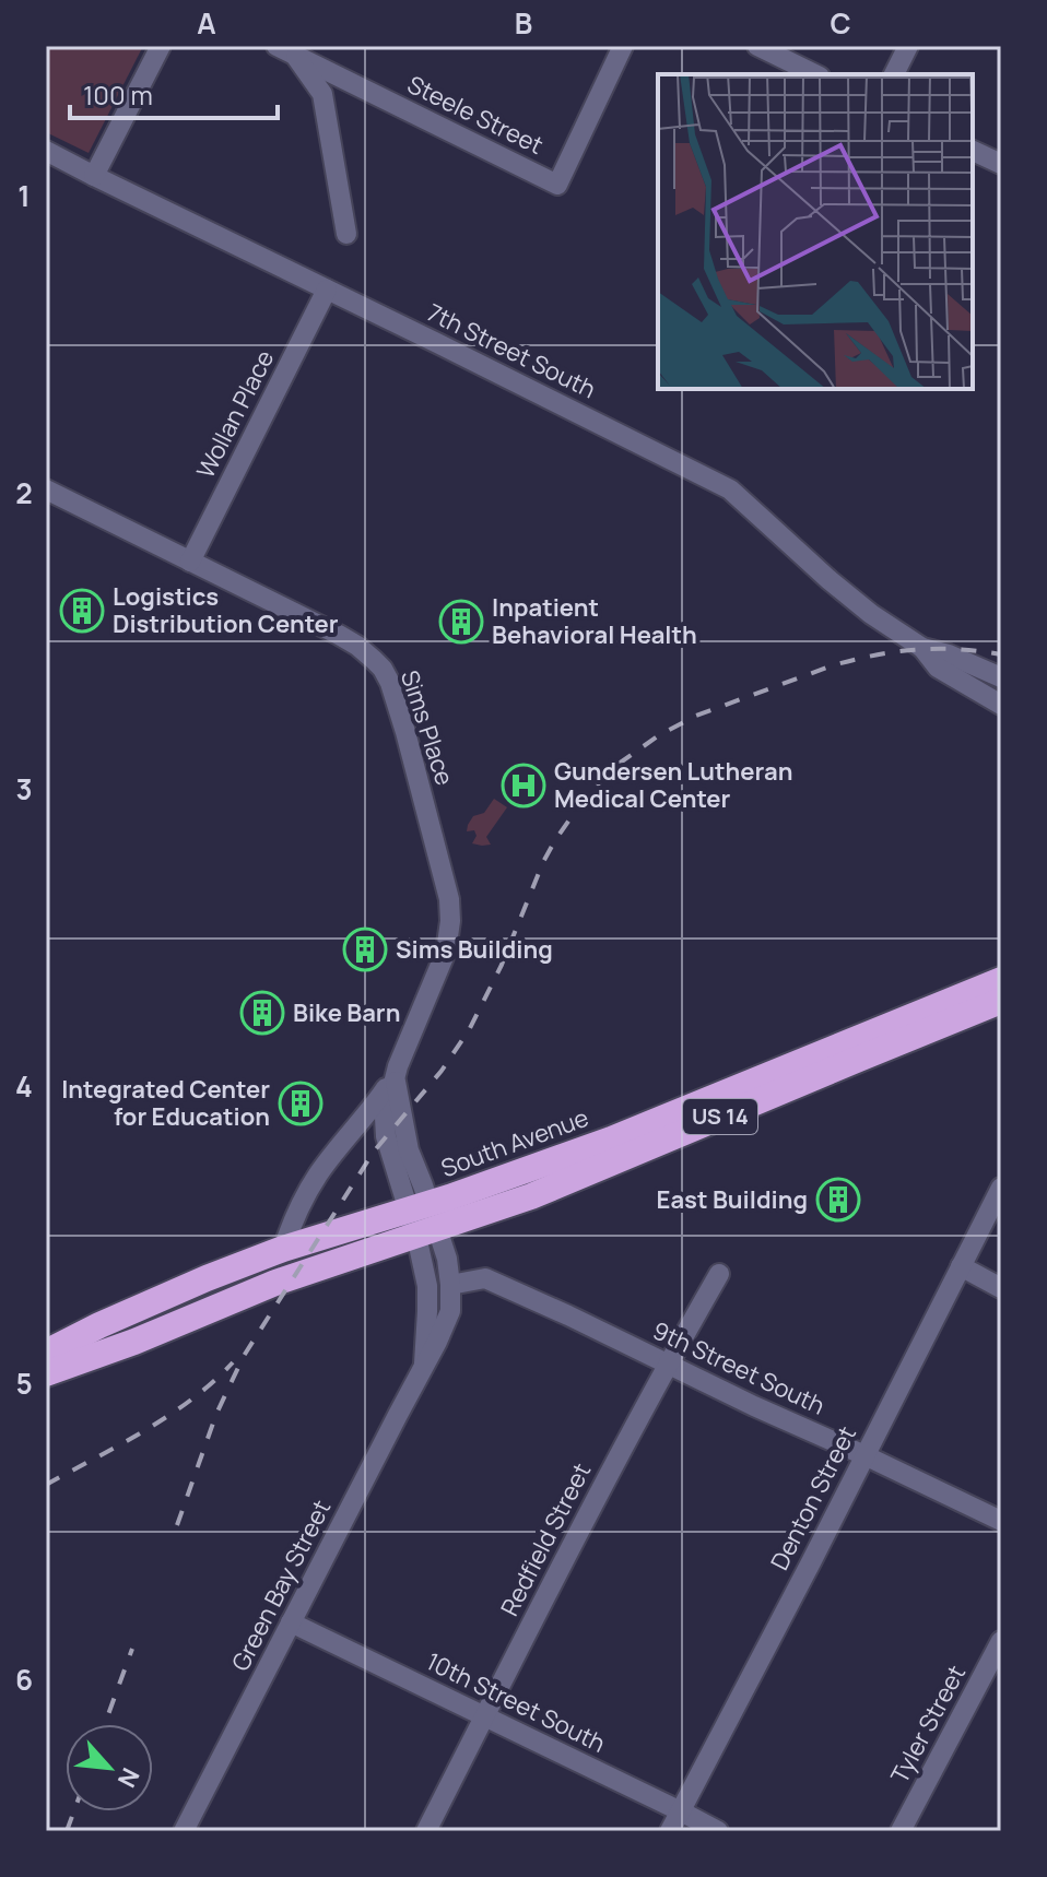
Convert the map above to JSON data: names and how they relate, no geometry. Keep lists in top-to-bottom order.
{
  "streets": {
    "highway": ["US 14", "South Avenue"],
    "street": [
      "Steele Street",
      "7th Street South",
      "Wollan Place",
      "Sims Place",
      "9th Street South",
      "Denton Street",
      "Redfield Street",
      "Green Bay Street",
      "10th Street South",
      "Tyler Street"
    ]
  },
  "crossings": [
    ["7th Street South", "Wollan Place"],
    ["Wollan Place", "Sims Place"],
    ["Sims Place", "South Avenue"],
    ["US 14", "Green Bay Street"],
    ["South Avenue", "Green Bay Street"],
    ["9th Street South", "Denton Street"],
    ["9th Street South", "Redfield Street"],
    ["9th Street South", "Green Bay Street"],
    ["Denton Street", "10th Street South"],
    ["Redfield Street", "10th Street South"],
    ["Green Bay Street", "10th Street South"]
  ],
  "places": {
    "building": [
      "Logistics Distribution Center",
      "Inpatient Behavioral Health",
      "Sims Building",
      "Bike Barn",
      "Integrated Center for Education",
      "East Building"
    ],
    "hospital": ["Gundersen Lutheran Medical Center"]
  },
  "scale_bar": "100 m",
  "north": "bottom right",
  "grid": {
    "columns": ["A", "B", "C"],
    "rows": [
      "1",
      "2",
      "3",
      "4",
      "5",
      "6"
    ]
  }
}
